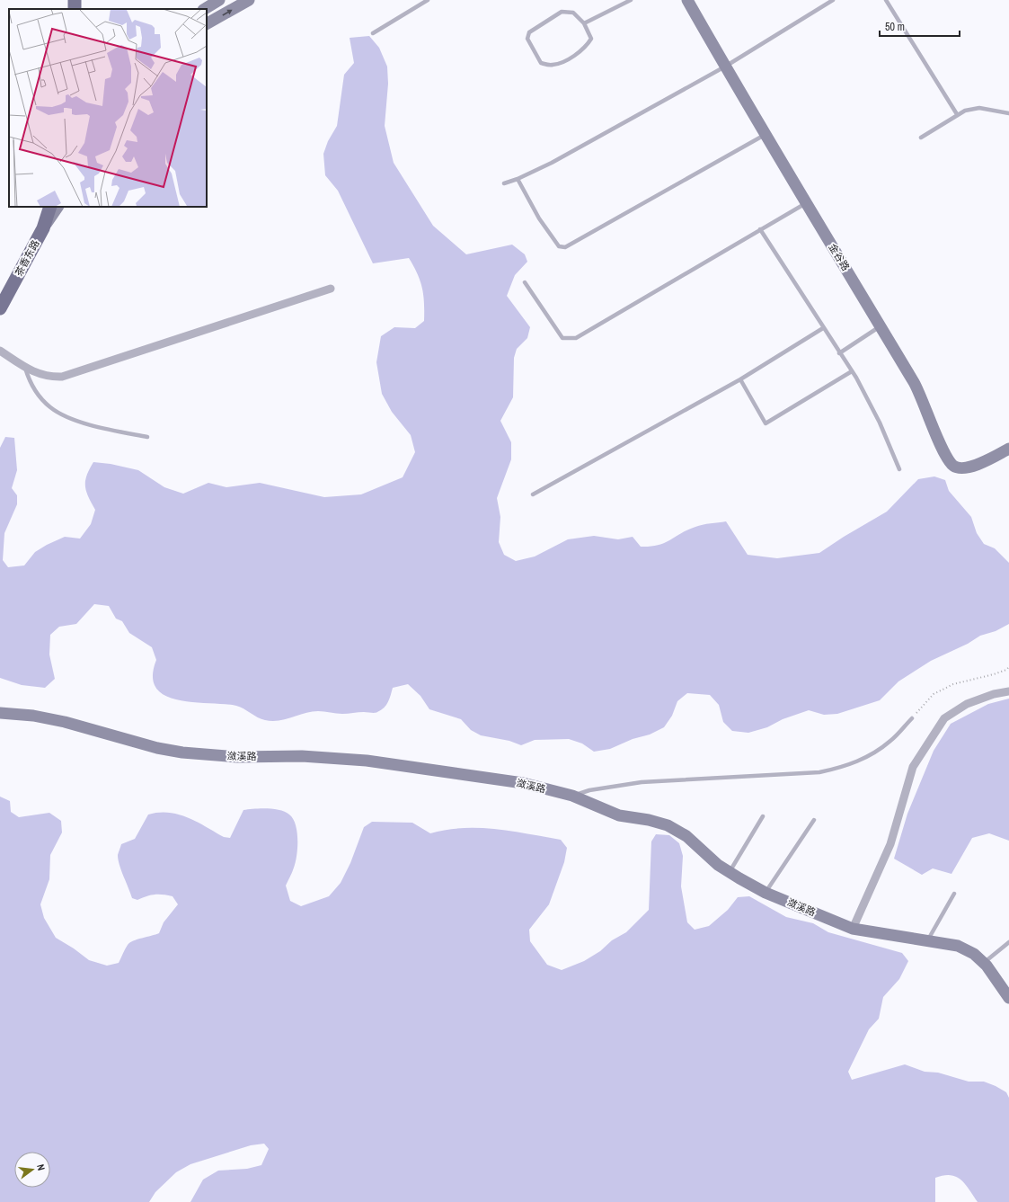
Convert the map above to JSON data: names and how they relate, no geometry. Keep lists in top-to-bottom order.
{
  "streets": {
    "main road": ["茶香东路"],
    "street": ["金谷路", "潋溪路"]
  },
  "scale_bar": "50 m",
  "north": "right"
}
